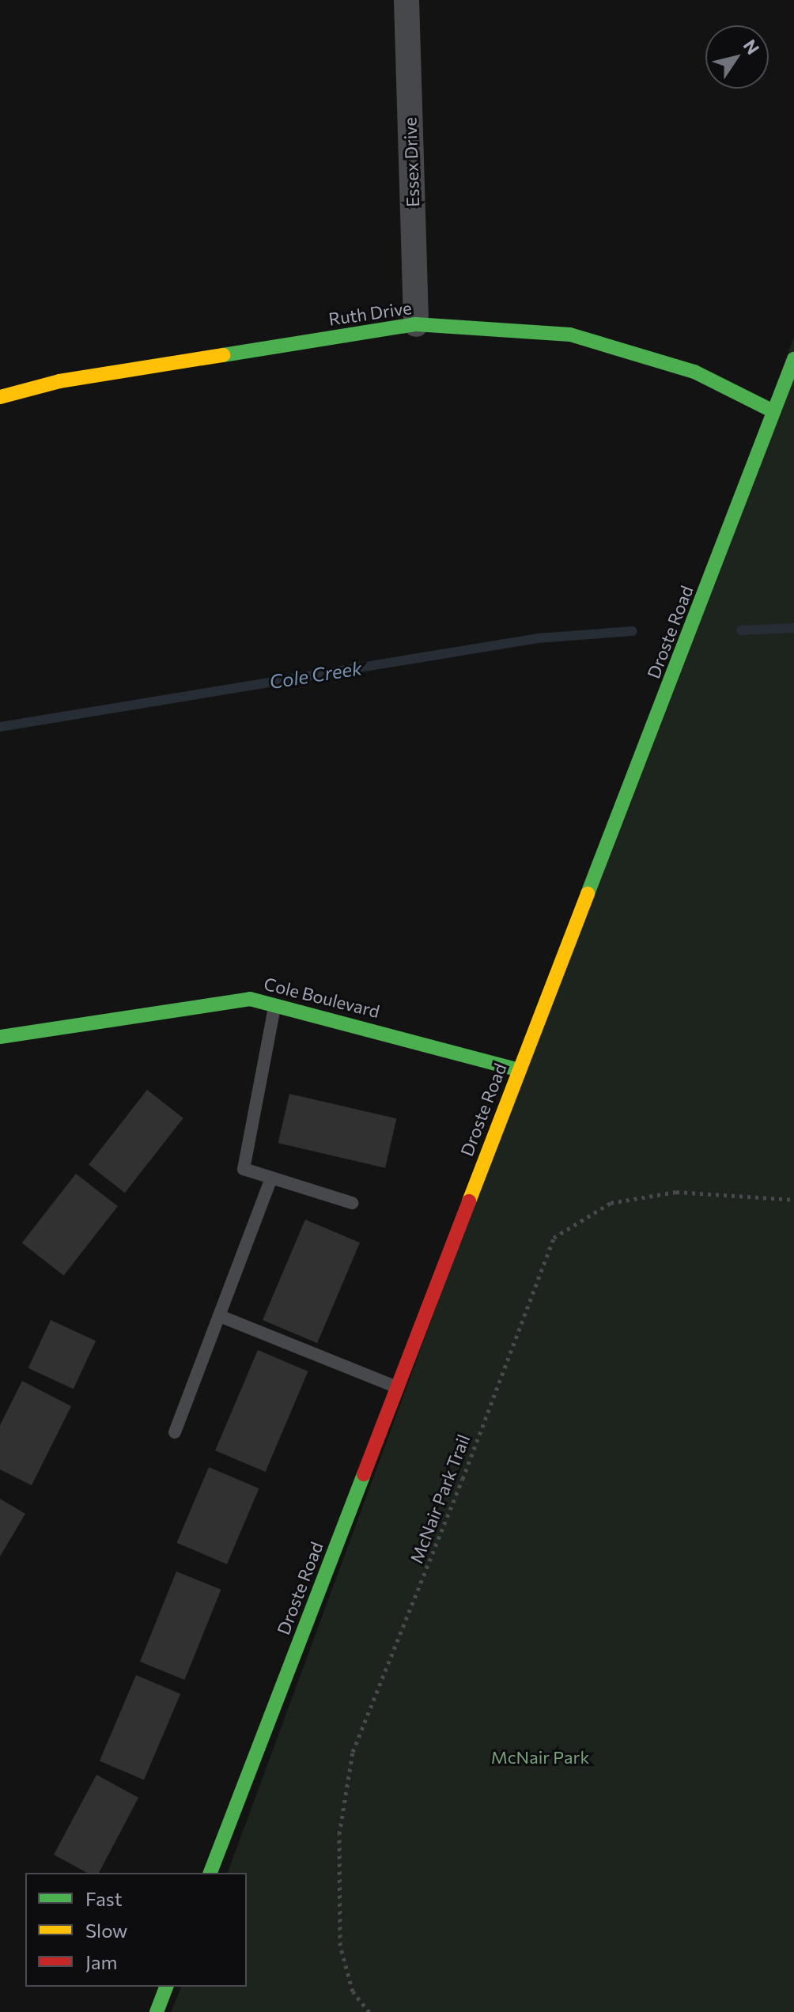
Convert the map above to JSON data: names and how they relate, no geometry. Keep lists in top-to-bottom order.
{
  "streets": {
    "street": [
      "Essex Drive",
      "Ruth Drive",
      "Droste Road",
      "Cole Boulevard"
    ],
    "path": ["McNair Park Trail"]
  },
  "crossings": [
    ["Essex Drive", "Ruth Drive"],
    ["Ruth Drive", "Droste Road"],
    ["Droste Road", "Cole Boulevard"]
  ],
  "water": ["Cole Creek"],
  "parks": ["McNair Park"],
  "legend": ["Fast", "Slow", "Jam"],
  "north": "top right"
}
